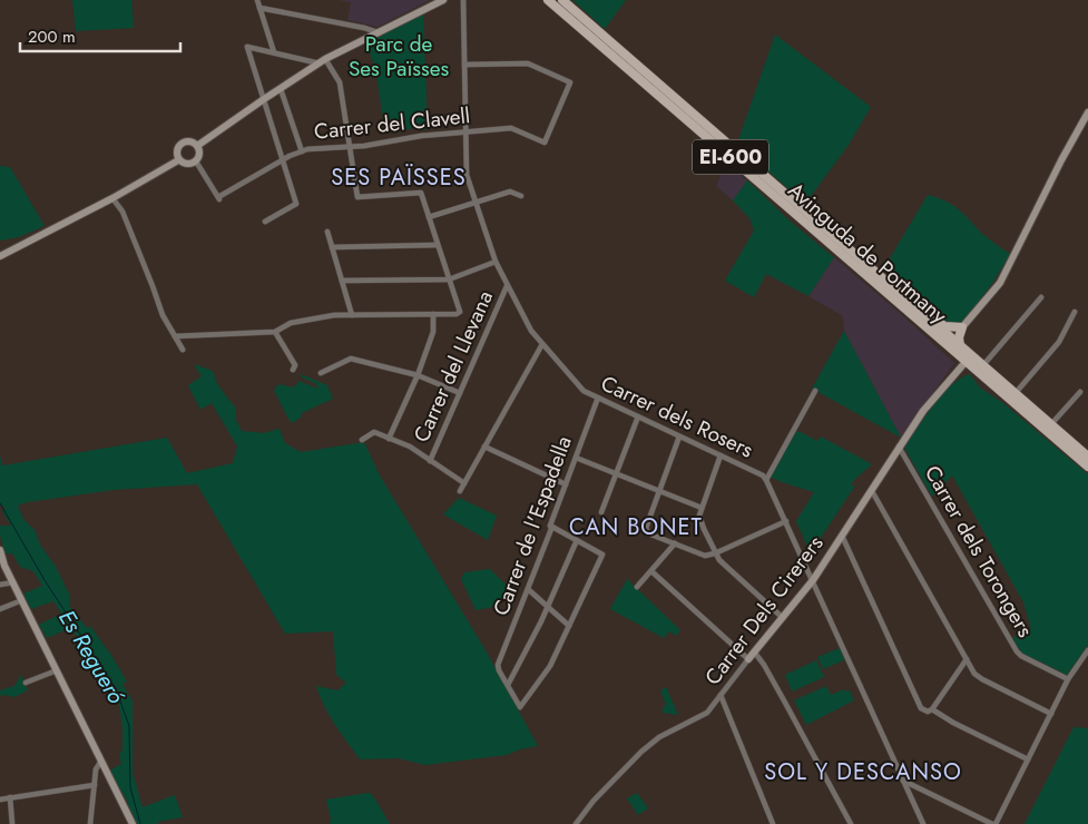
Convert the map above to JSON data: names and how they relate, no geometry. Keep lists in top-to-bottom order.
{
  "streets": {
    "main road": ["EI-600", "Avinguda de Portmany"],
    "street": [
      "Carrer del Clavell",
      "Carrer del Llevana",
      "Carrer dels Rosers",
      "Carrer de l'Espadella",
      "Carrer dels Torongers",
      "Carrer Dels Cirerers"
    ]
  },
  "crossings": [
    ["Carrer del Clavell", "Carrer dels Rosers"],
    ["Avinguda de Portmany", "Carrer Dels Cirerers"],
    ["Carrer del Llevana", "Carrer dels Rosers"],
    ["Carrer dels Rosers", "Carrer de l'Espadella"],
    ["Carrer dels Rosers", "Carrer Dels Cirerers"],
    ["Carrer dels Torongers", "Carrer Dels Cirerers"]
  ],
  "districts": ["SES PAÏSSES", "CAN BONET", "SOL Y DESCANSO"],
  "water": ["Es Regueró"],
  "parks": ["Parc de Ses Païsses"],
  "scale_bar": "200 m"
}
